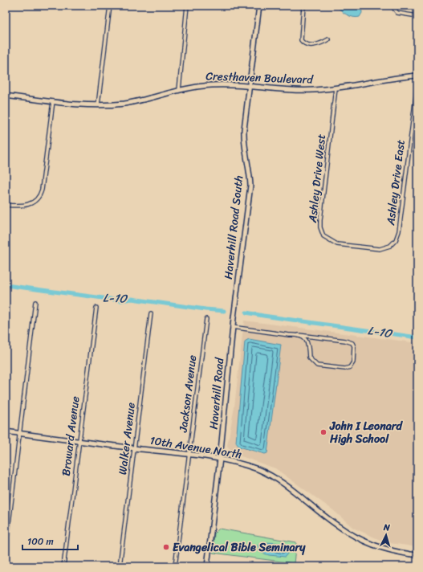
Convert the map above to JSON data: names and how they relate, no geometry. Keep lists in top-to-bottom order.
{
  "streets": {
    "street": [
      "Cresthaven Boulevard",
      "Ashley Drive West",
      "Ashley Drive East",
      "Haverhill Road South",
      "Jackson Avenue",
      "Haverhill Road",
      "Broward Avenue",
      "Walker Avenue",
      "10th Avenue North"
    ]
  },
  "crossings": [
    ["Cresthaven Boulevard", "Ashley Drive West"],
    ["Cresthaven Boulevard", "Haverhill Road South"],
    ["Ashley Drive West", "Ashley Drive East"],
    ["Haverhill Road South", "Haverhill Road"],
    ["Jackson Avenue", "10th Avenue North"],
    ["Haverhill Road", "10th Avenue North"],
    ["Broward Avenue", "10th Avenue North"],
    ["Walker Avenue", "10th Avenue North"]
  ],
  "water": ["L-10"],
  "places": ["John I Leonard High School", "Evangelical Bible Seminary"],
  "scale_bar": "100 m",
  "north": "top"
}
